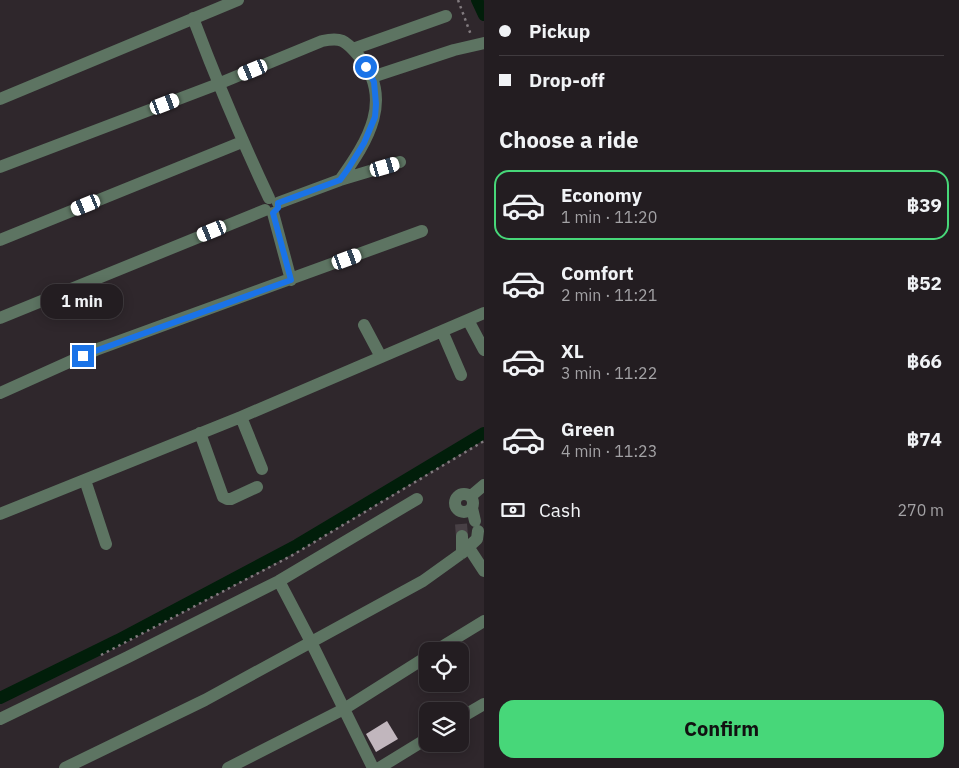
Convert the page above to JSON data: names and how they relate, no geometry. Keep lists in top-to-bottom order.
{
  "page": {
    "banner": ["Pickup", "Drop-off"],
    "heading": "Choose a ride",
    "list": [
      {
        "name": "Economy",
        "note": "1 min · 11:20",
        "value": "฿39"
      },
      {
        "name": "Comfort",
        "note": "2 min · 11:21",
        "value": "฿52"
      },
      {
        "name": "XL",
        "note": "3 min · 11:22",
        "value": "฿66"
      },
      {
        "name": "Green",
        "note": "4 min · 11:23",
        "value": "฿74"
      }
    ],
    "bubble": "1 min",
    "pay": ["Cash", "270 m"],
    "buttons": "Confirm"
  }
}
